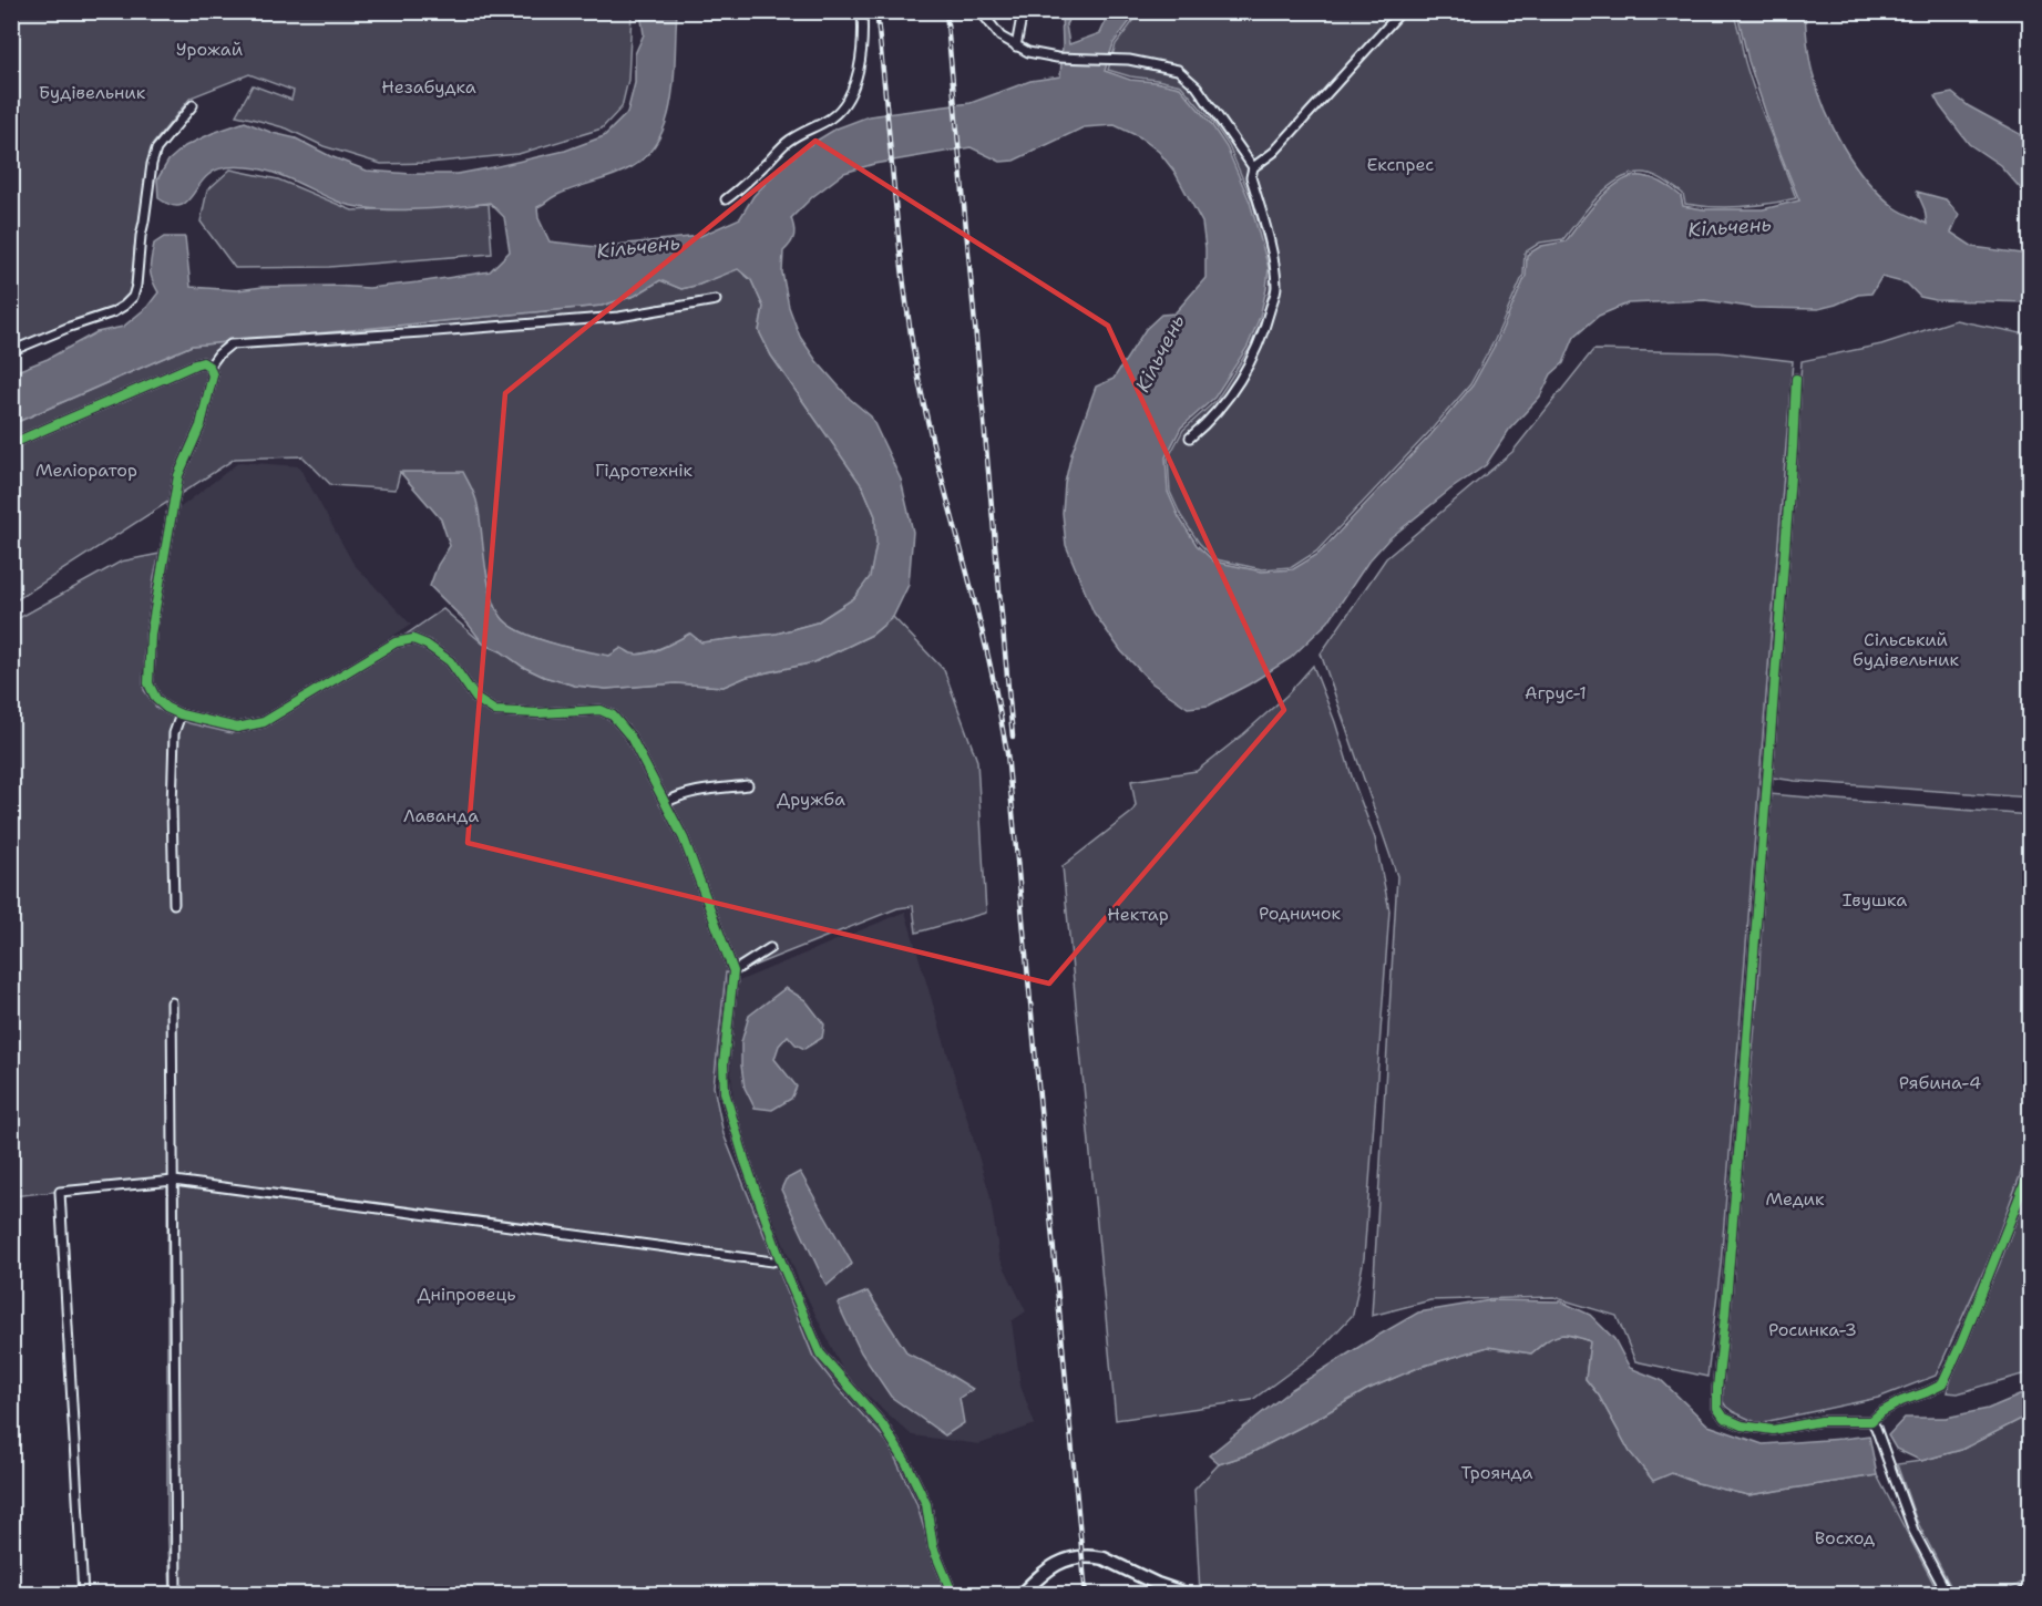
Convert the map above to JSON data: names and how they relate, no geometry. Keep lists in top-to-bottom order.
{
  "water": ["Кільчень"],
  "parks": [
    "Урожай",
    "Незабудка",
    "Будівельник",
    "Експрес",
    "Меліоратор",
    "Гідротехнік",
    "Сільський будівельник",
    "Агрус-1",
    "Дружба",
    "Лаванда",
    "Івушка",
    "Родничок",
    "Нектар",
    "Рябина-4",
    "Медик",
    "Дніпровець",
    "Росинка-3",
    "Троянда",
    "Восход"
  ]
}
